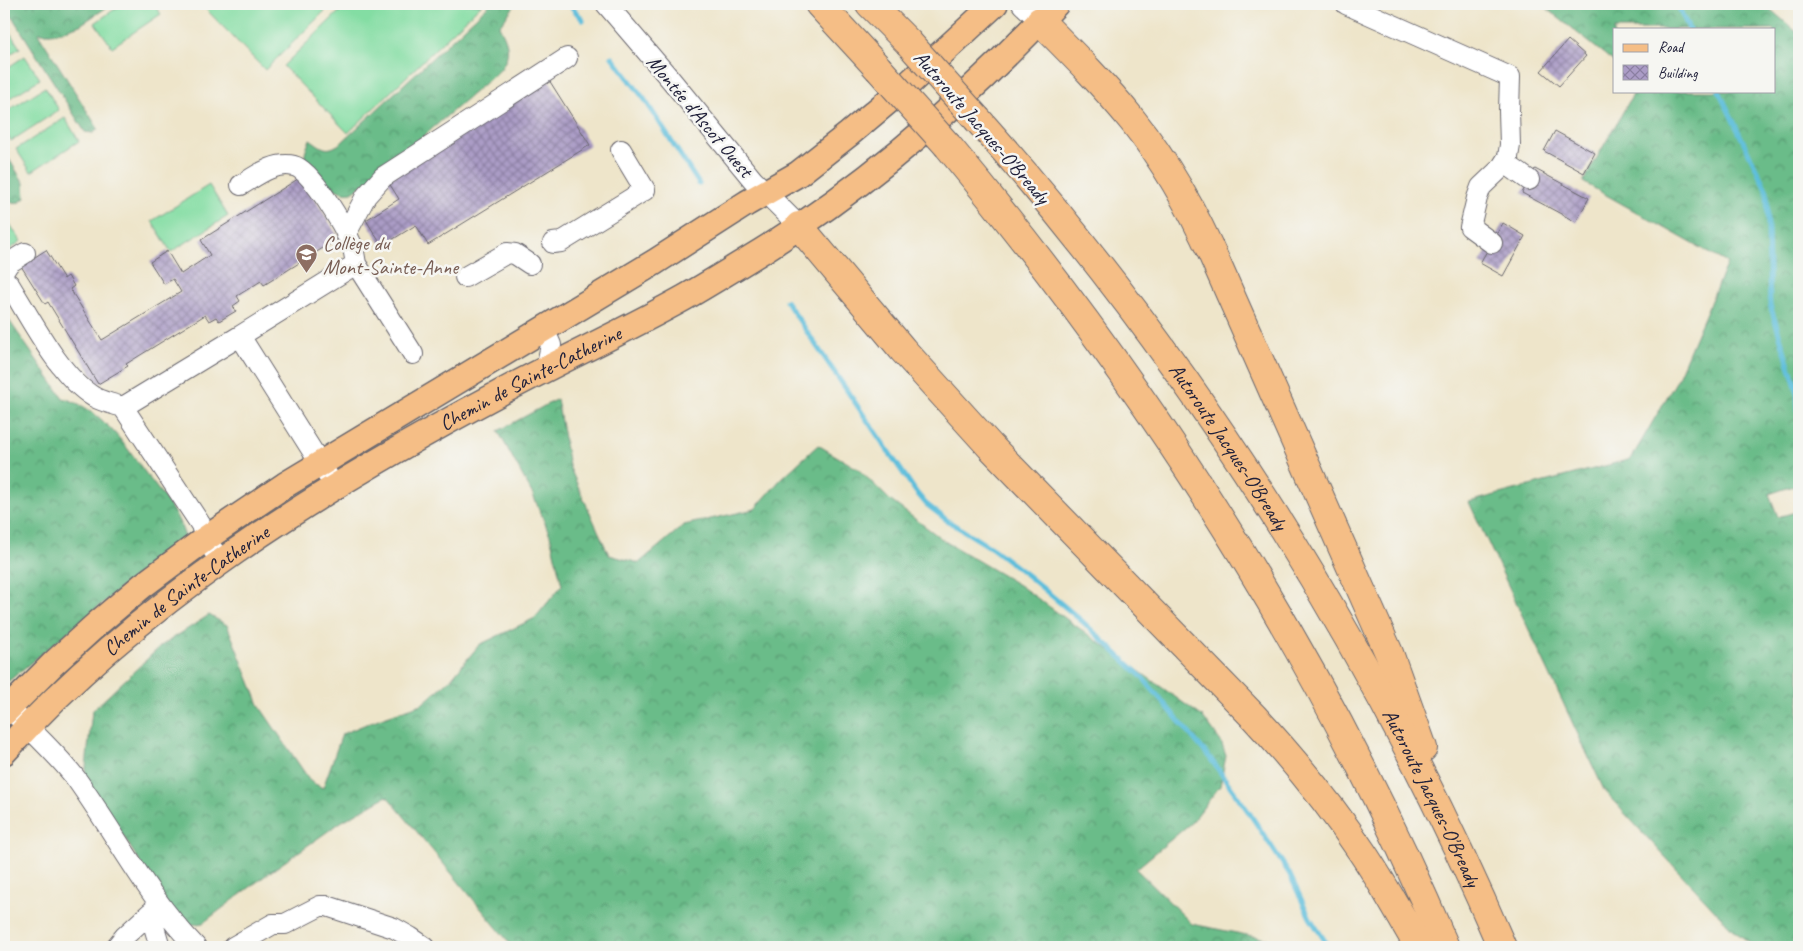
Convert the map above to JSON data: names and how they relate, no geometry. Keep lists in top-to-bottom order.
{
  "streets": {
    "highway": ["Autoroute Jacques-O'Bready"],
    "main road": ["Chemin de Sainte-Catherine"],
    "street": ["Montée d'Ascot Ouest"]
  },
  "crossings": [
    ["Montée d'Ascot Ouest", "Chemin de Sainte-Catherine"]
  ],
  "places": {
    "school or university": ["Collège du Mont-Sainte-Anne"]
  },
  "legend": ["Road", "Building"]
}
